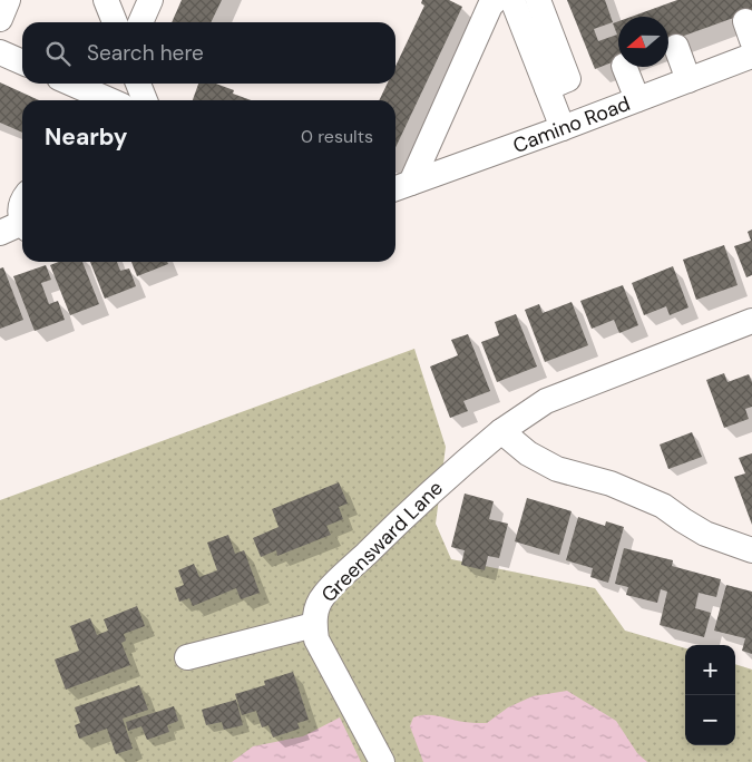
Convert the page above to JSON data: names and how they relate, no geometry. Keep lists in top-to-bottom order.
{
  "streets": {
    "street": ["Camino Road", "Greensward Lane"]
  },
  "north": "left",
  "page": {
    "search": "Search here",
    "heading": ["Nearby", "0 results"],
    "map_buttons": ["+", "−"]
  }
}
